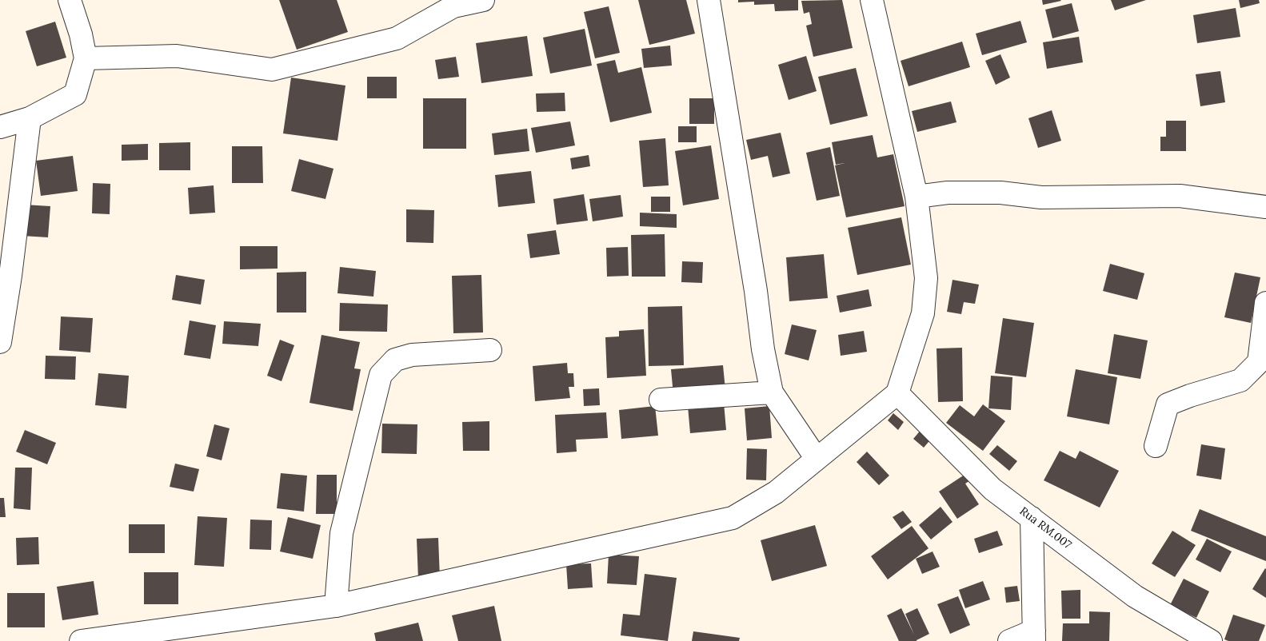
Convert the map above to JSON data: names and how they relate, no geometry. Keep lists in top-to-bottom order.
{
  "streets": {
    "street": ["Rua RM.007"]
  }
}
